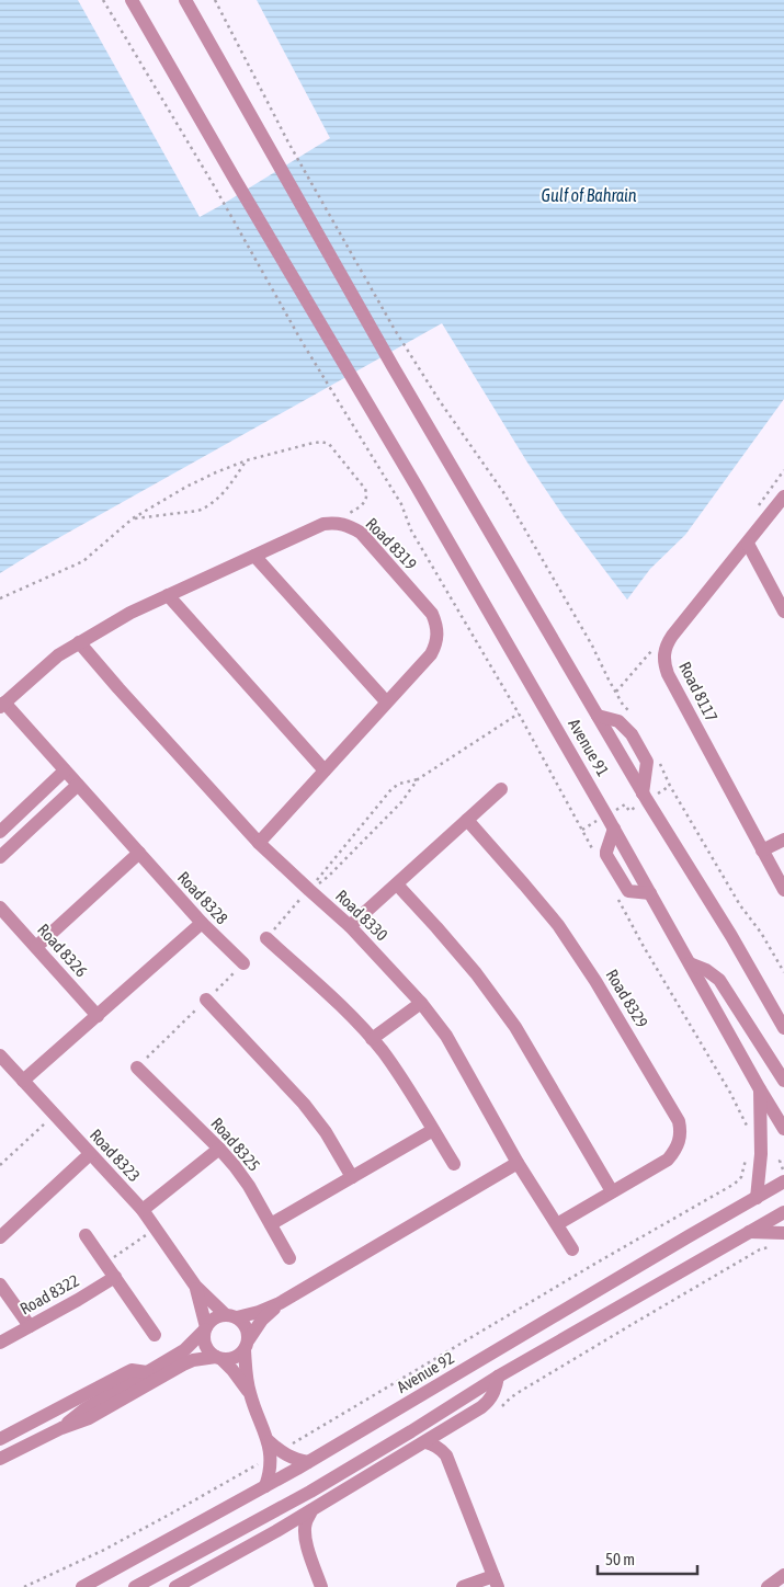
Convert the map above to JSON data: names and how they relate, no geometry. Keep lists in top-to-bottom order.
{
  "streets": {
    "street": [
      "Road 8319",
      "Road 8117",
      "Avenue 91",
      "Road 8328",
      "Road 8330",
      "Road 8326",
      "Road 8329",
      "Road 8325",
      "Road 8323",
      "Road 8322",
      "Avenue 92"
    ]
  },
  "crossings": [
    ["Road 8319", "Road 8330"],
    ["Road 8330", "Road 8329"]
  ],
  "water": ["Gulf of Bahrain"],
  "scale_bar": "50 m"
}
